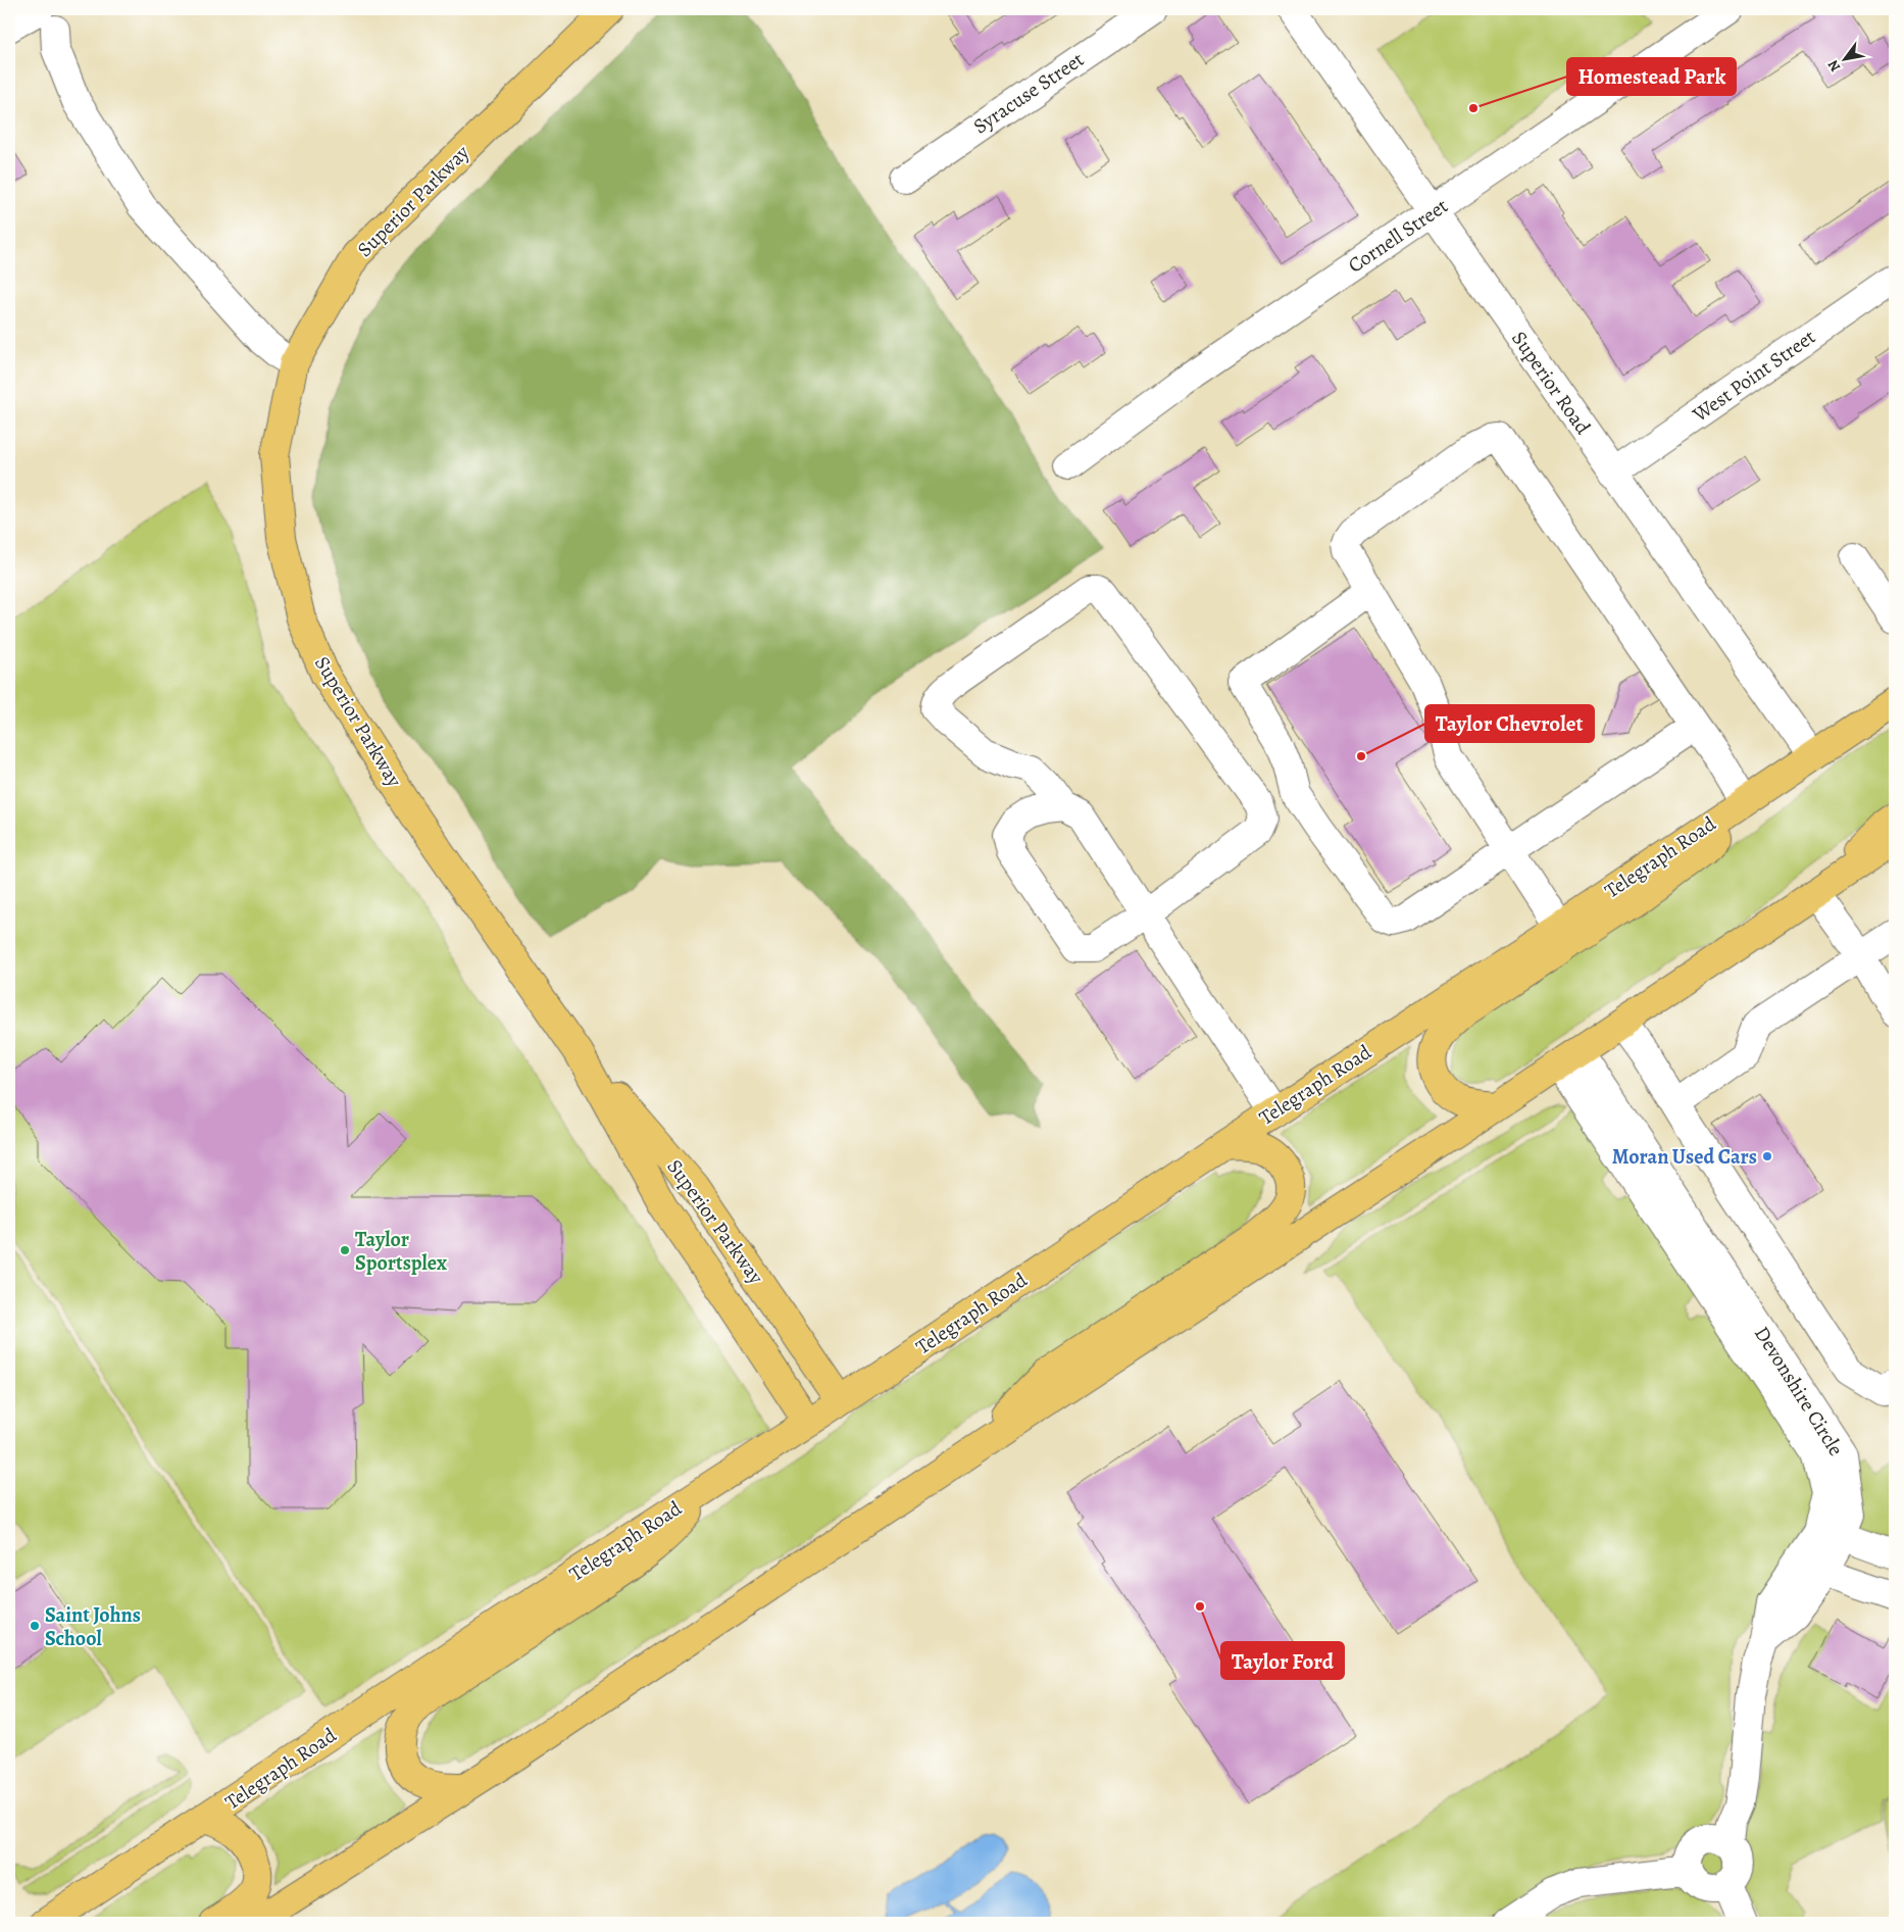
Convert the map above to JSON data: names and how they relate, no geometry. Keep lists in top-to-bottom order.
{
  "streets": {
    "main road": ["Superior Parkway", "Telegraph Road"],
    "street": [
      "Syracuse Street",
      "Cornell Street",
      "West Point Street",
      "Superior Road",
      "Devonshire Circle"
    ]
  },
  "crossings": [
    ["Superior Parkway", "Telegraph Road"],
    ["Cornell Street", "Superior Road"],
    ["West Point Street", "Superior Road"],
    ["Superior Road", "Telegraph Road"]
  ],
  "places": [
    "Homestead Park",
    "Taylor Chevrolet",
    "Moran Used Cars",
    "Taylor Sportsplex",
    "Taylor Ford",
    "Saint Johns School"
  ],
  "north": "bottom left"
}
